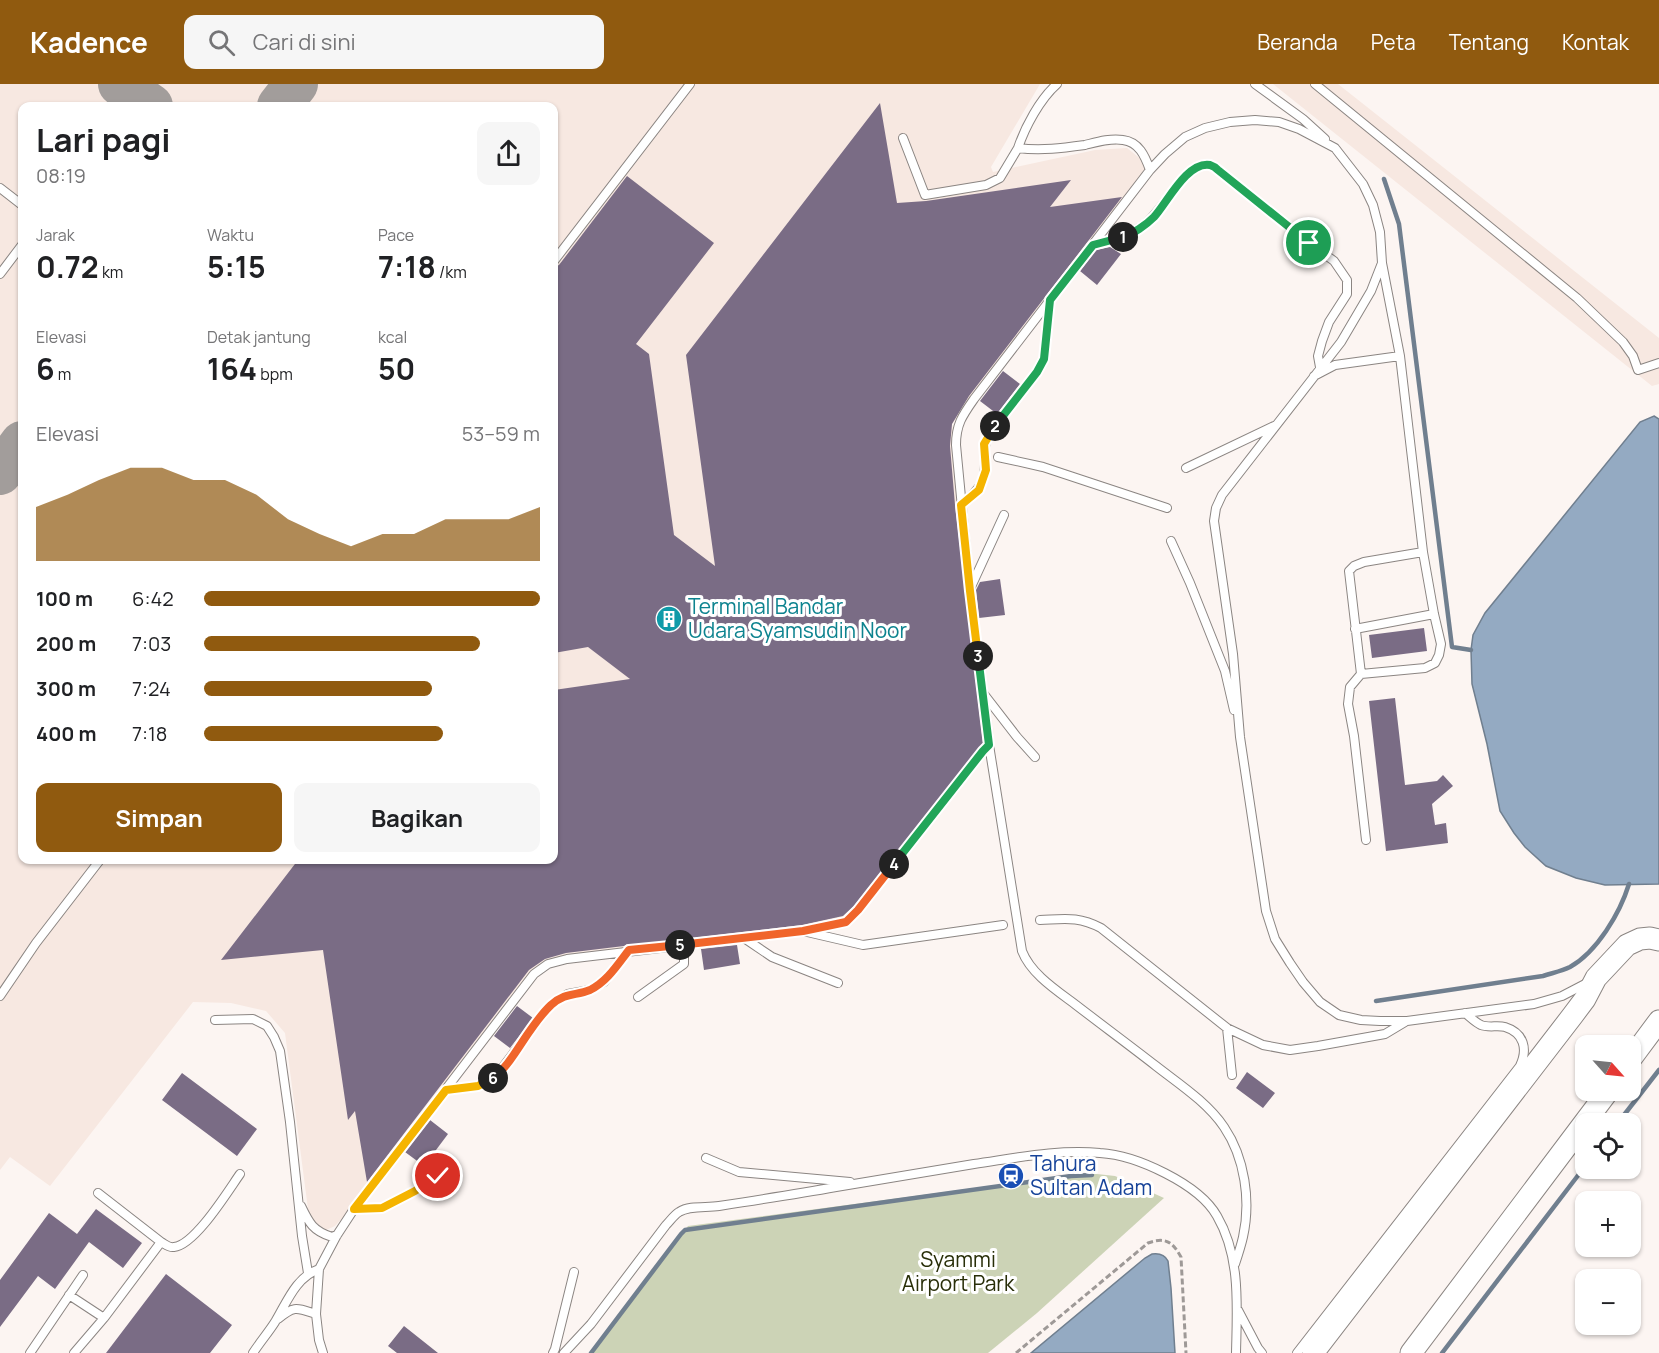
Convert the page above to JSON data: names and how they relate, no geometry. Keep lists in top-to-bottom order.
{
  "parks": ["Syammi Airport Park"],
  "places": {
    "building": ["Terminal Bandar Udara Syamsudin Noor"],
    "station": ["Tahura Sultan Adam"]
  },
  "north": "bottom right",
  "page": {
    "header": "Kadence",
    "search": "Cari di sini",
    "nav": [
      "Beranda",
      "Peta",
      "Tentang",
      "Kontak"
    ],
    "heading": ["Lari pagi", "08:19"],
    "stats": [
      ["Jarak", "0.72 km"],
      ["Waktu", "5:15"],
      ["Pace", "7:18 /km"],
      ["Elevasi", "6 m"],
      ["Detak jantung", "164 bpm"],
      ["kcal", "50"]
    ],
    "pins": [
      "1",
      "2",
      "3",
      "4",
      "5",
      "6"
    ],
    "chart": ["Elevasi", "53–59 m"],
    "list": [
      {
        "name": "100 m",
        "note": "6:42"
      },
      {
        "name": "200 m",
        "note": "7:03"
      },
      {
        "name": "300 m",
        "note": "7:24"
      },
      {
        "name": "400 m",
        "note": "7:18"
      }
    ],
    "buttons": ["Simpan", "Bagikan"],
    "map_buttons": ["+", "−"]
  }
}
